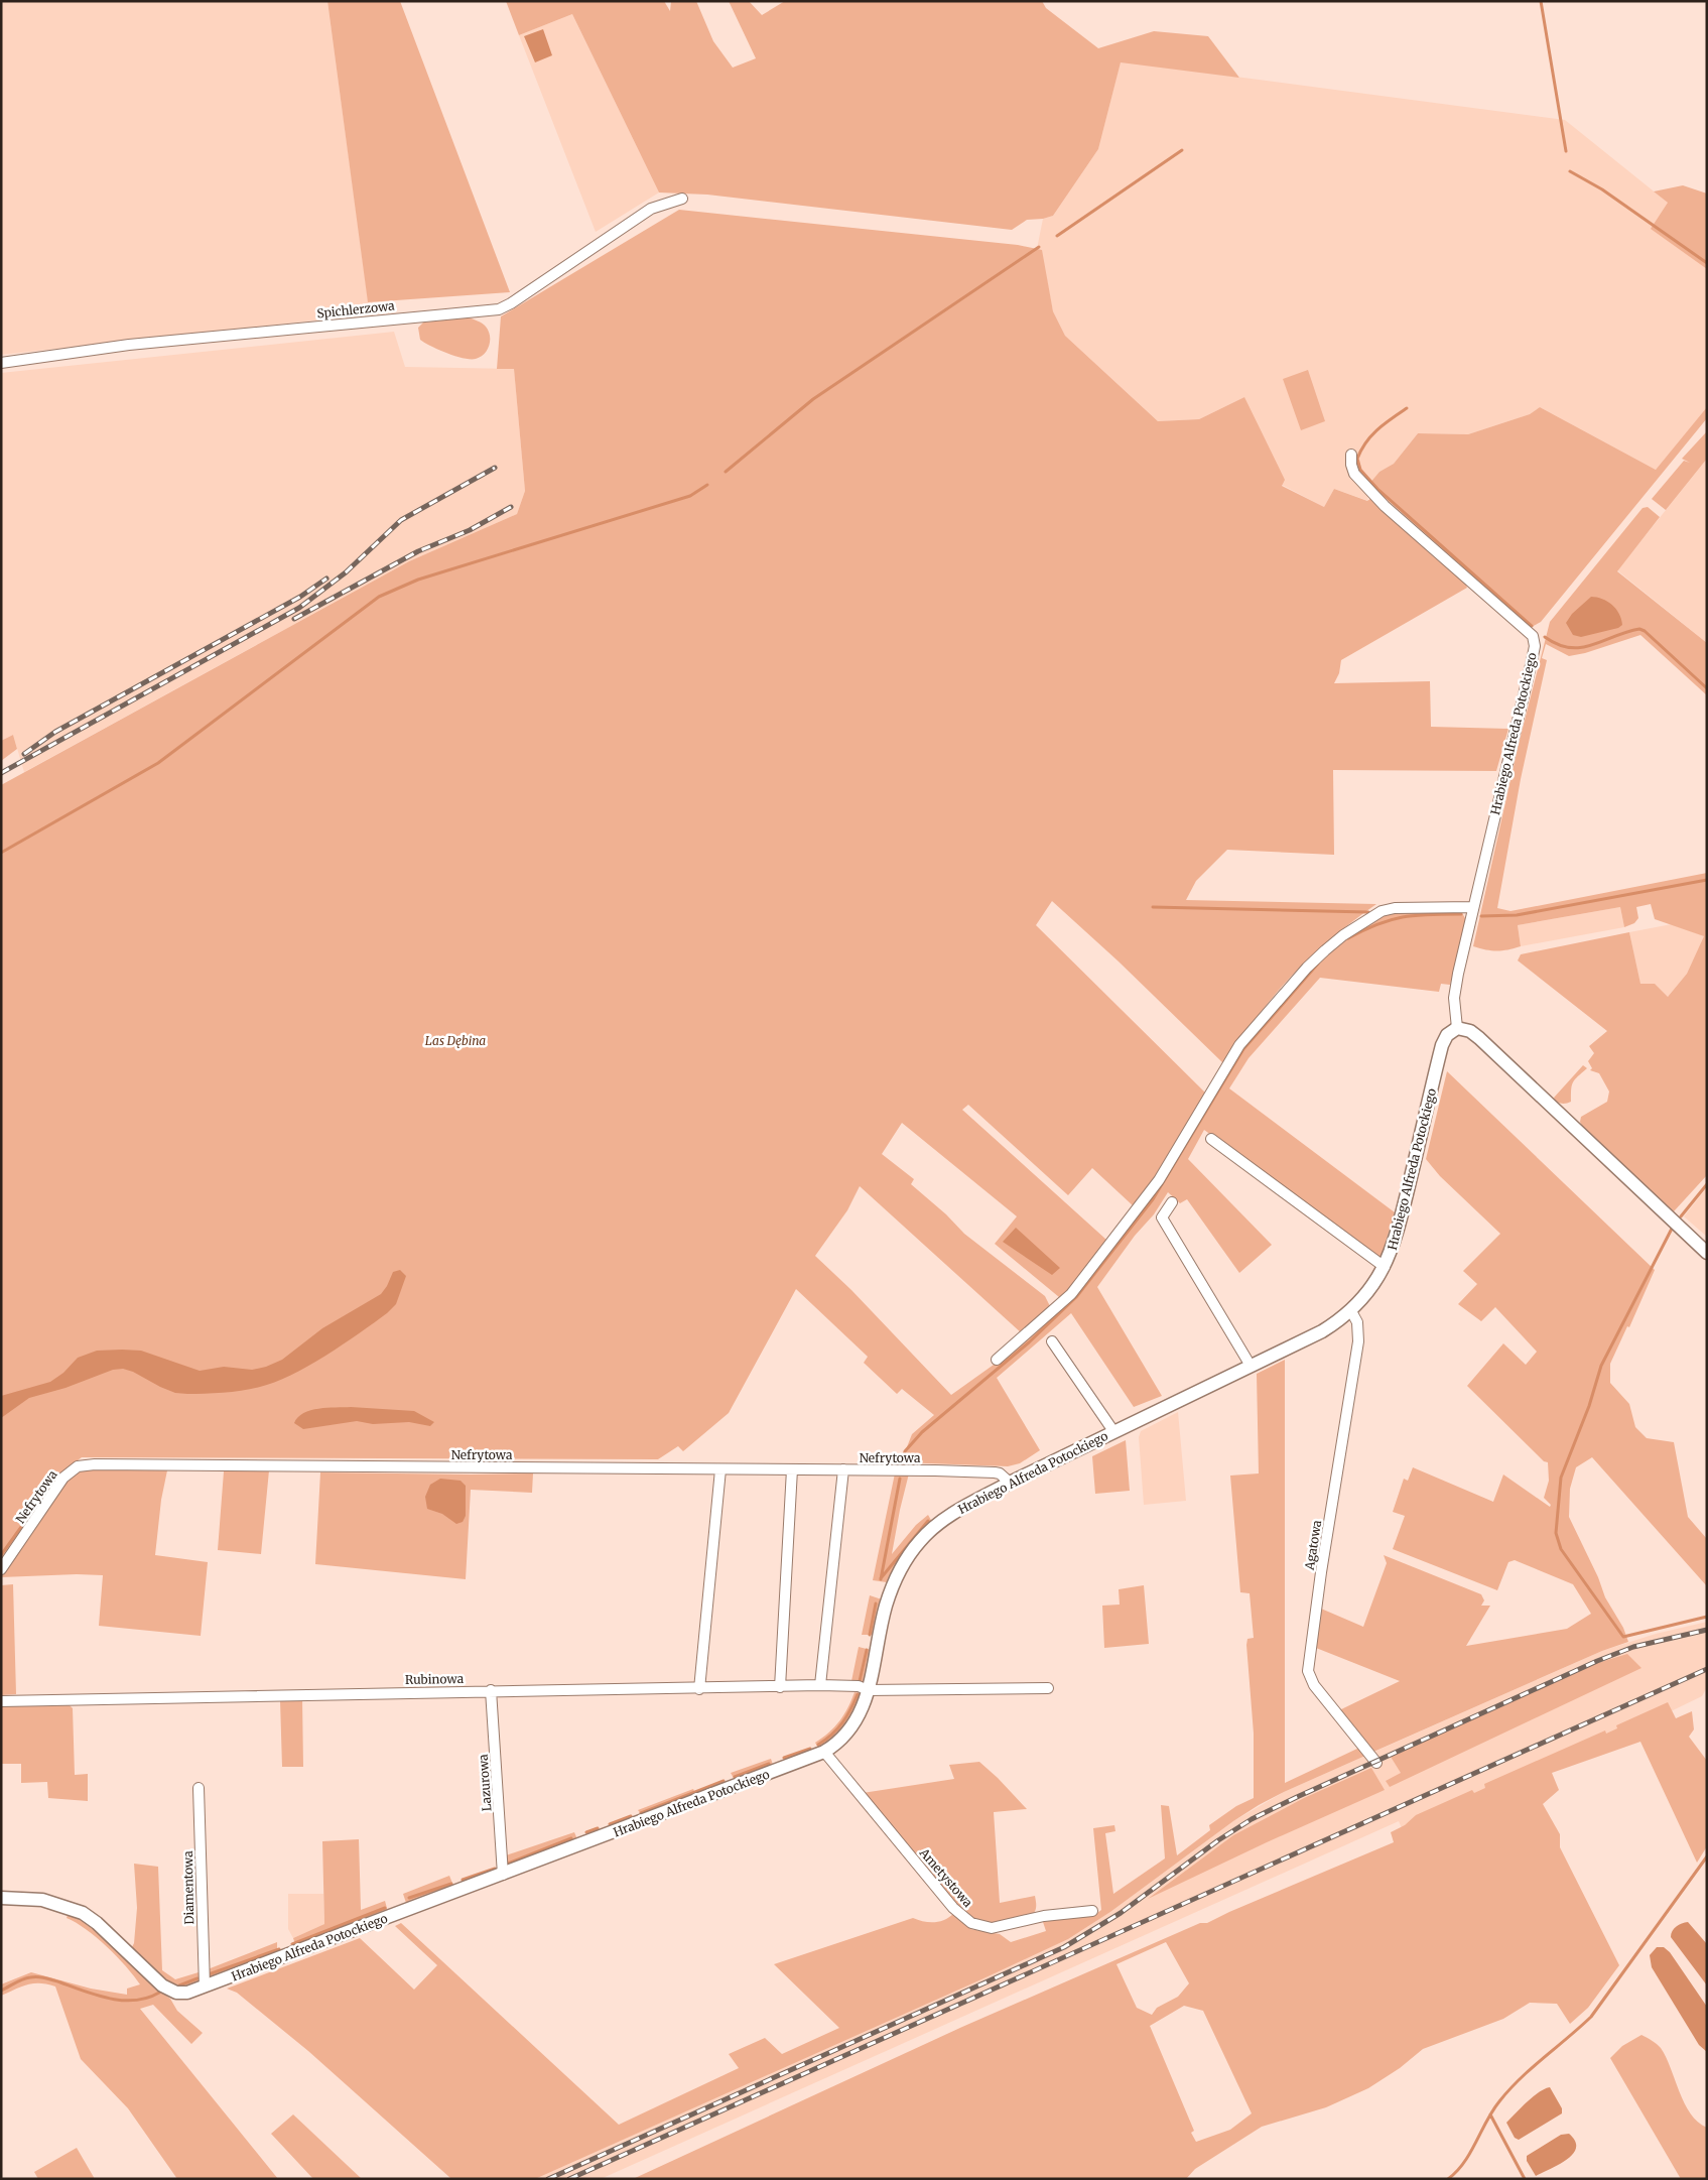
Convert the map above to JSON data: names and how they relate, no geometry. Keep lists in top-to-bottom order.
{
  "streets": {
    "street": [
      "Spichlerzowa",
      "Hrabiego Alfreda Potockiego",
      "Nefrytowa",
      "Agatowa",
      "Rubinowa",
      "Lazurowa",
      "Ametystowa",
      "Diamentowa"
    ]
  },
  "crossings": [
    ["Hrabiego Alfreda Potockiego", "Nefrytowa"],
    ["Hrabiego Alfreda Potockiego", "Agatowa"],
    ["Hrabiego Alfreda Potockiego", "Rubinowa"],
    ["Hrabiego Alfreda Potockiego", "Lazurowa"],
    ["Hrabiego Alfreda Potockiego", "Ametystowa"],
    ["Hrabiego Alfreda Potockiego", "Diamentowa"],
    ["Rubinowa", "Lazurowa"]
  ],
  "parks": ["Las Dębina"]
}
